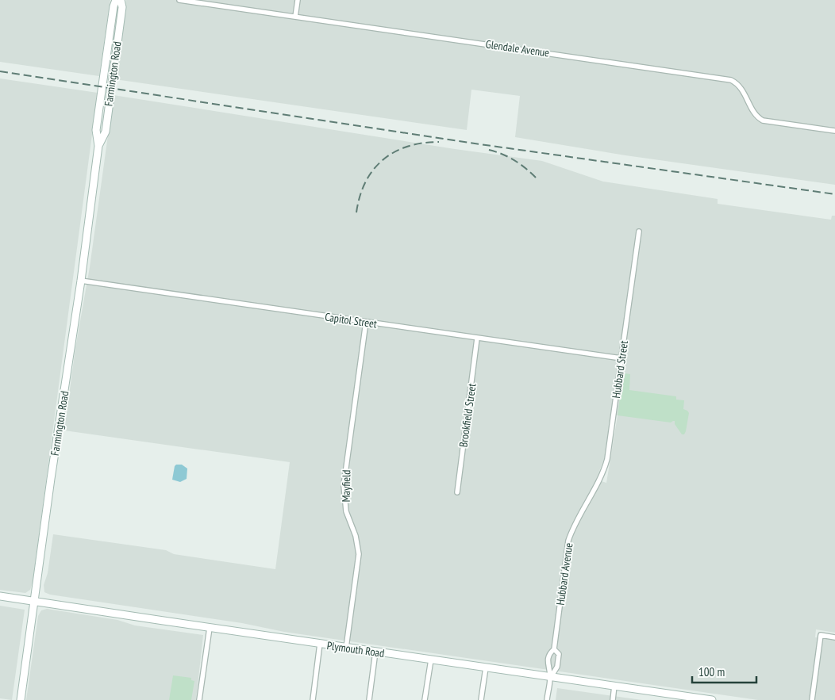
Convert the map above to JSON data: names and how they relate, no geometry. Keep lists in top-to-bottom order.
{
  "streets": {
    "main road": ["Farmington Road", "Plymouth Road"],
    "street": [
      "Glendale Avenue",
      "Capitol Street",
      "Hubbard Street",
      "Brookfield Street",
      "Mayfield",
      "Hubbard Avenue"
    ]
  },
  "crossings": [
    ["Farmington Road", "Capitol Street"],
    ["Farmington Road", "Plymouth Road"],
    ["Capitol Street", "Hubbard Street"],
    ["Capitol Street", "Brookfield Street"],
    ["Capitol Street", "Mayfield"],
    ["Hubbard Street", "Hubbard Avenue"],
    ["Mayfield", "Plymouth Road"],
    ["Hubbard Avenue", "Plymouth Road"]
  ],
  "scale_bar": "100 m"
}
